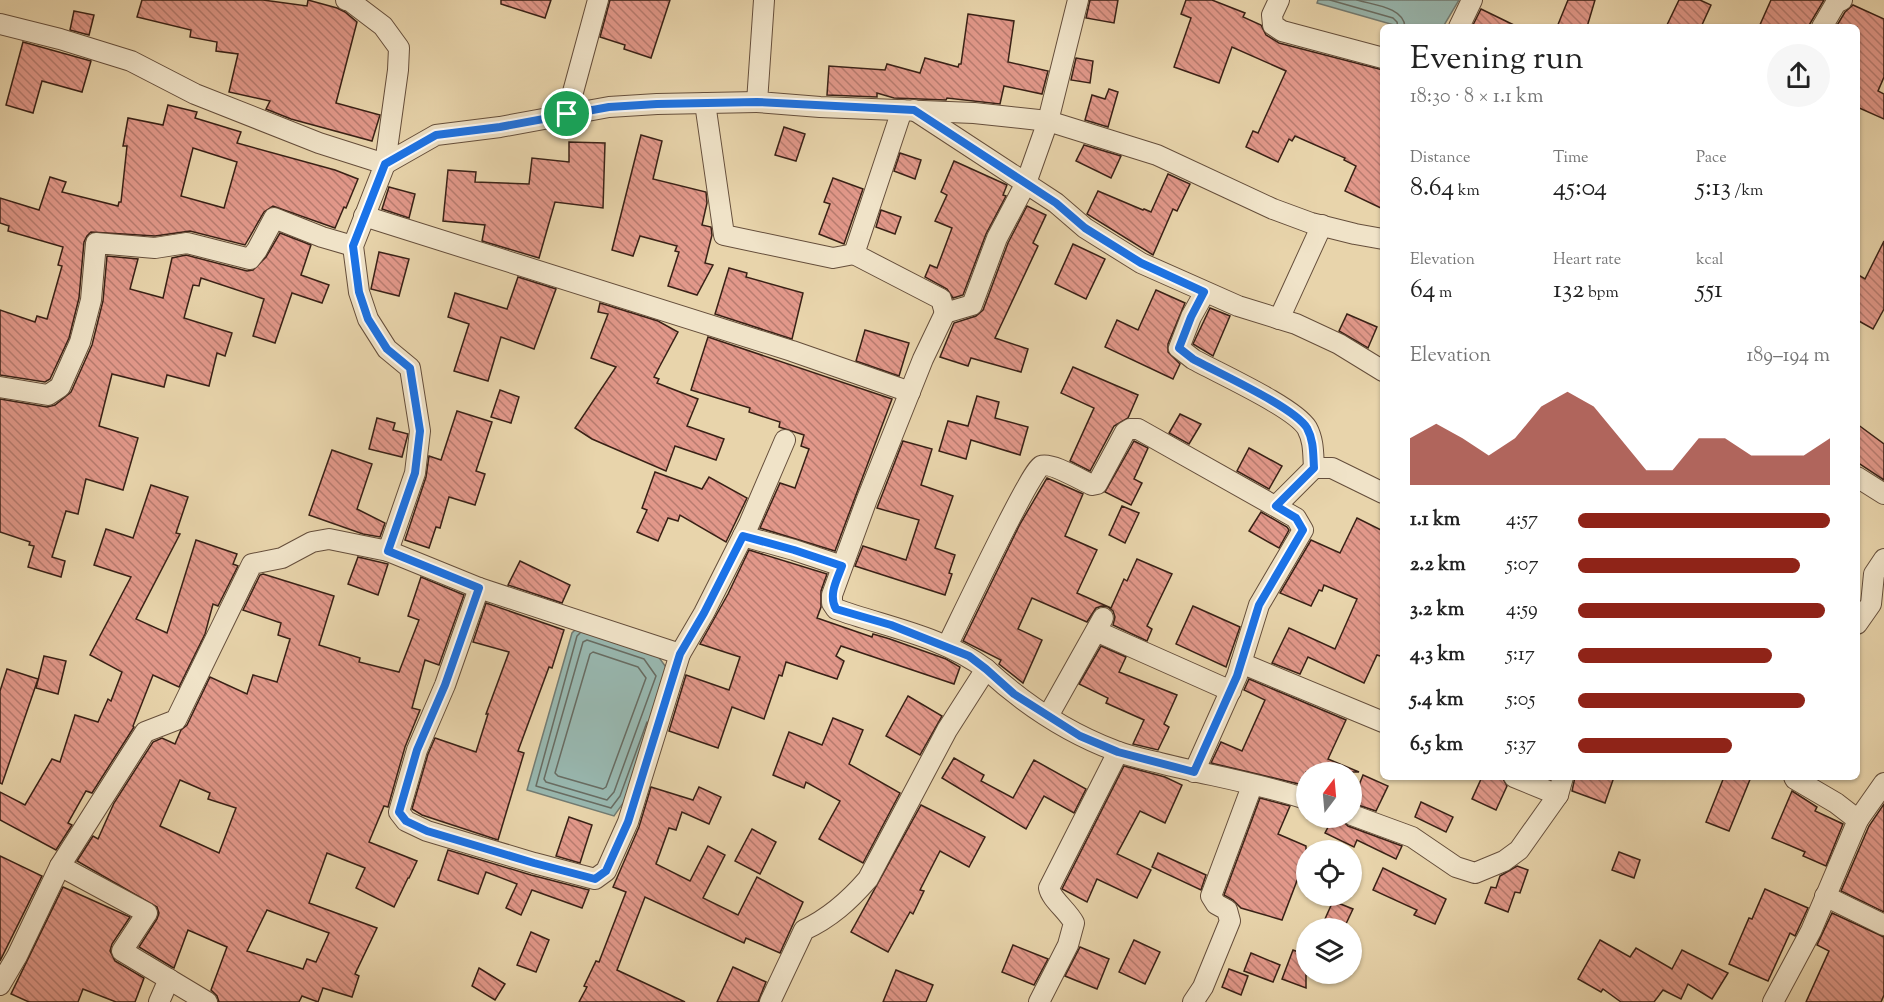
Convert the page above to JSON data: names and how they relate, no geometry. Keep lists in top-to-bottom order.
{
  "north": "top",
  "page": {
    "heading": ["Evening run", "18:30 · 8 × 1.1 km"],
    "stats": [
      ["Distance", "8.64 km"],
      ["Time", "45:04"],
      ["Pace", "5:13 /km"],
      ["Elevation", "64 m"],
      ["Heart rate", "132 bpm"],
      ["kcal", "551"]
    ],
    "chart": ["Elevation", "189–194 m"],
    "list": [
      {
        "name": "1.1 km",
        "note": "4:57"
      },
      {
        "name": "2.2 km",
        "note": "5:07"
      },
      {
        "name": "3.2 km",
        "note": "4:59"
      },
      {
        "name": "4.3 km",
        "note": "5:17"
      },
      {
        "name": "5.4 km",
        "note": "5:05"
      },
      {
        "name": "6.5 km",
        "note": "5:37"
      }
    ]
  }
}
